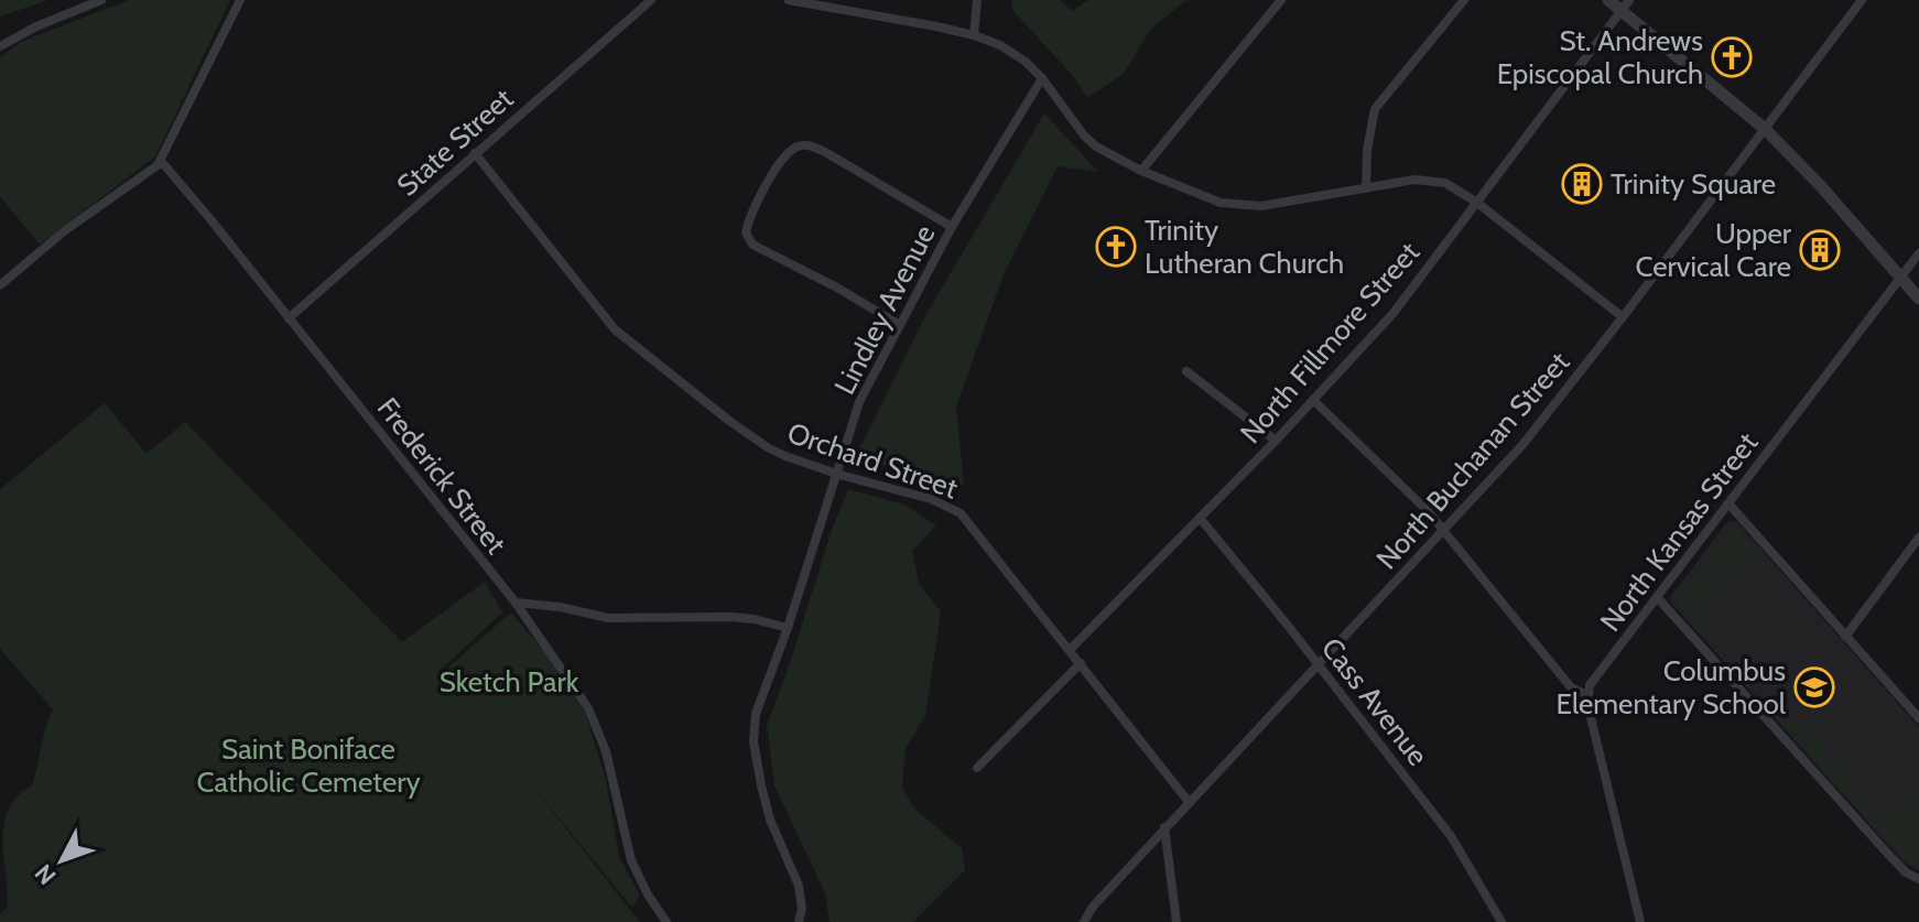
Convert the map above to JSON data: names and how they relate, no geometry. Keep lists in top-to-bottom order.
{
  "streets": {
    "street": [
      "State Street",
      "Lindley Avenue",
      "North Fillmore Street",
      "Orchard Street",
      "North Buchanan Street",
      "Frederick Street",
      "North Kansas Street",
      "Cass Avenue"
    ]
  },
  "crossings": [
    ["State Street", "Orchard Street"],
    ["State Street", "Frederick Street"],
    ["Lindley Avenue", "Orchard Street"],
    ["North Fillmore Street", "Orchard Street"],
    ["North Fillmore Street", "Cass Avenue"],
    ["Orchard Street", "North Buchanan Street"],
    ["North Buchanan Street", "Cass Avenue"]
  ],
  "parks": ["Sketch Park", "Saint Boniface Catholic Cemetery"],
  "places": {
    "church": ["St. Andrews Episcopal Church", "Trinity Lutheran Church"],
    "building": ["Trinity Square", "Upper Cervical Care"],
    "school or university": ["Columbus Elementary School"]
  },
  "north": "bottom left"
}
